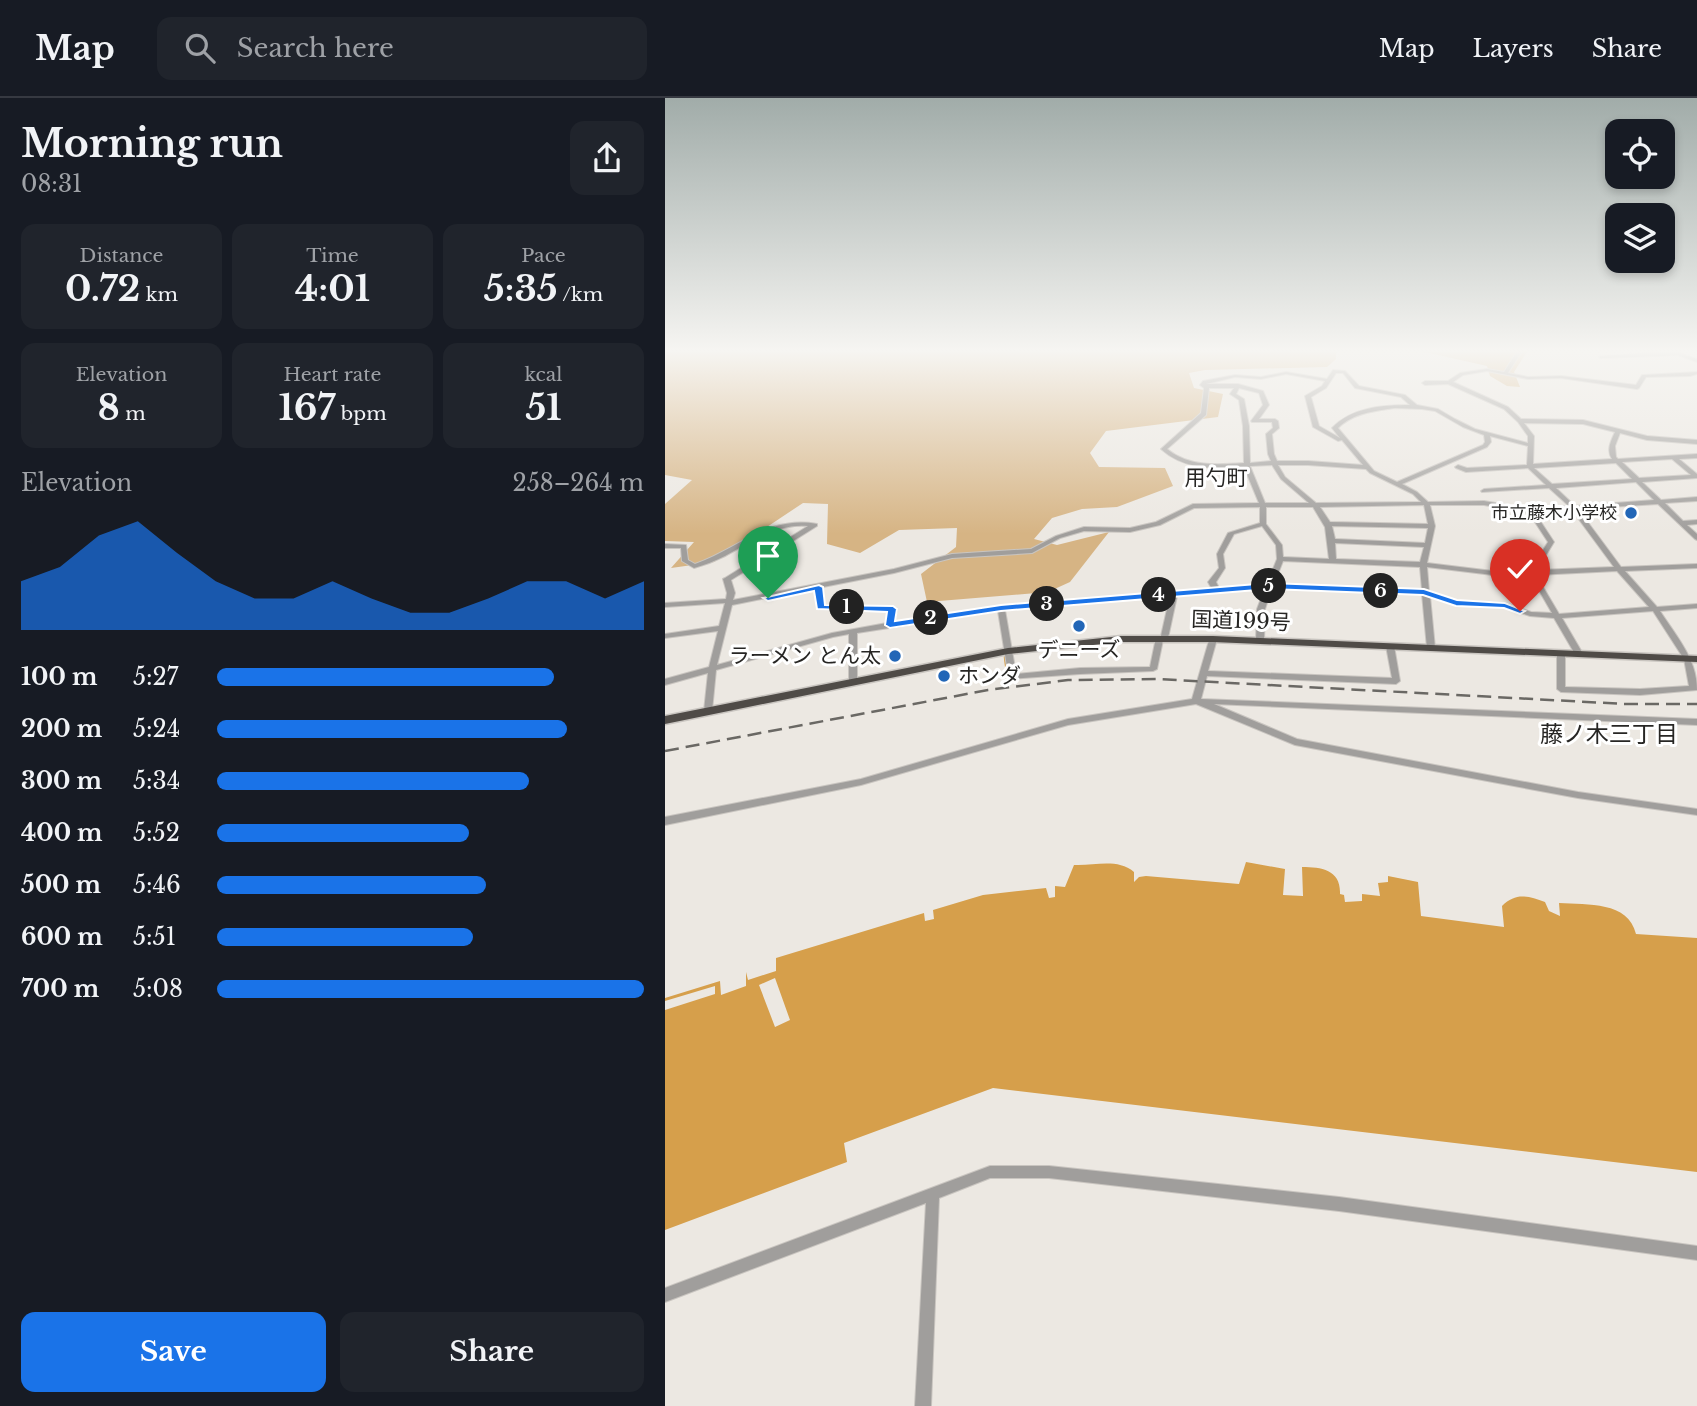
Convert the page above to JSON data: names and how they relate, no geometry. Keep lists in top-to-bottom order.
{
  "streets": {
    "highway": ["国道199号"]
  },
  "districts": ["用勺町", "藤ノ木三丁目"],
  "places": [
    "市立藤木小学校",
    "デニーズ",
    "ラーメン とん太",
    "ホンダ"
  ],
  "page": {
    "header": "Map",
    "search": "Search here",
    "nav": ["Map", "Layers", "Share"],
    "heading": ["Morning run", "08:31"],
    "stats": [
      ["Distance", "0.72 km"],
      ["Time", "4:01"],
      ["Pace", "5:35 /km"],
      ["Elevation", "8 m"],
      ["Heart rate", "167 bpm"],
      ["kcal", "51"]
    ],
    "chart": ["Elevation", "258–264 m"],
    "pins": [
      "5",
      "6",
      "4",
      "3",
      "1",
      "2"
    ],
    "list": [
      {
        "name": "100 m",
        "note": "5:27"
      },
      {
        "name": "200 m",
        "note": "5:24"
      },
      {
        "name": "300 m",
        "note": "5:34"
      },
      {
        "name": "400 m",
        "note": "5:52"
      },
      {
        "name": "500 m",
        "note": "5:46"
      },
      {
        "name": "600 m",
        "note": "5:51"
      },
      {
        "name": "700 m",
        "note": "5:08"
      }
    ],
    "buttons": ["Save", "Share"]
  }
}
